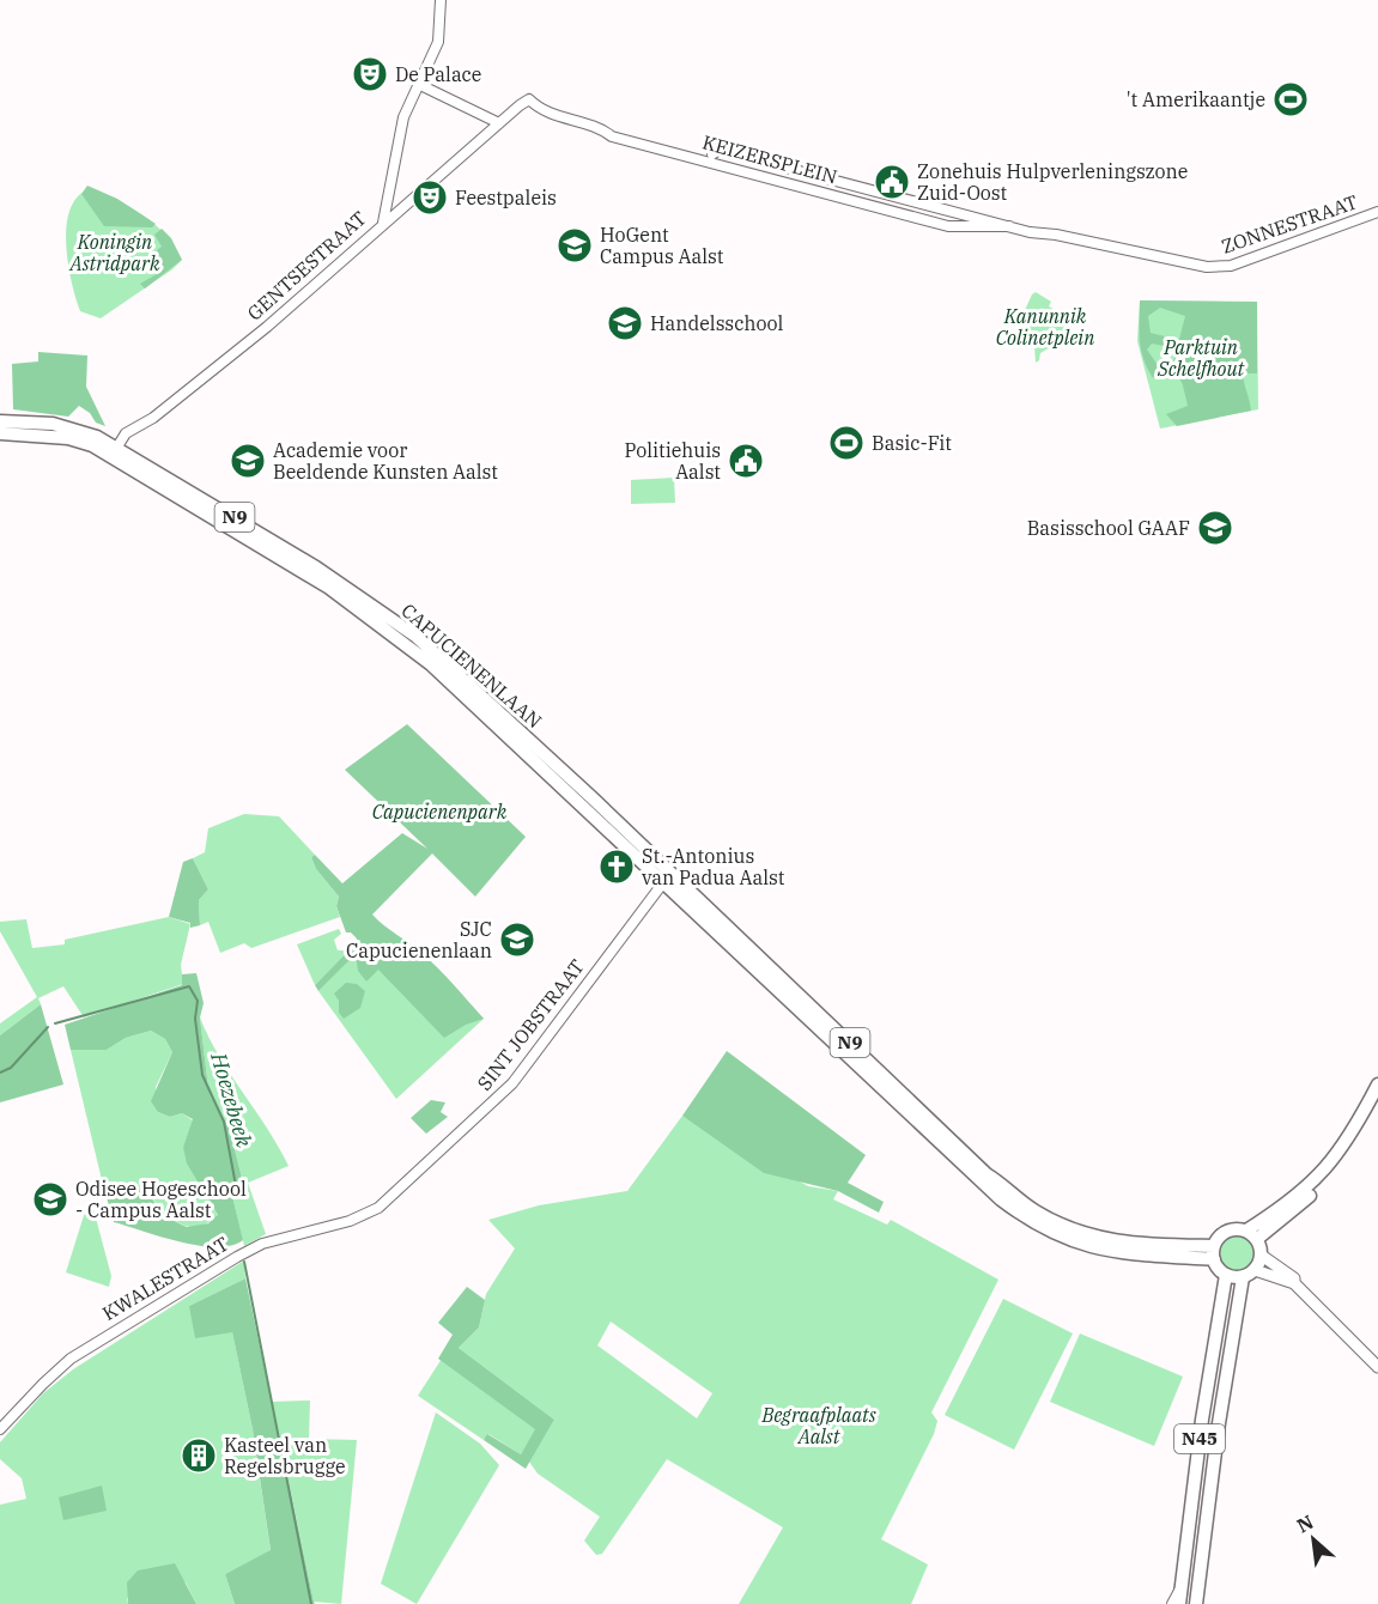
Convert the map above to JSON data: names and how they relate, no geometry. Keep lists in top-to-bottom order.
{
  "streets": {
    "main road": ["N9", "CAPUCIENENLAAN", "N45"],
    "street": [
      "KEIZERSPLEIN",
      "ZONNESTRAAT",
      "GENTSESTRAAT",
      "SINT JOBSTRAAT",
      "KWALESTRAAT"
    ]
  },
  "crossings": [
    ["KEIZERSPLEIN", "ZONNESTRAAT"],
    ["GENTSESTRAAT", "N9"],
    ["GENTSESTRAAT", "CAPUCIENENLAAN"],
    ["N9", "CAPUCIENENLAAN"],
    ["N9", "SINT JOBSTRAAT"],
    ["N9", "N45"],
    ["CAPUCIENENLAAN", "SINT JOBSTRAAT"],
    ["SINT JOBSTRAAT", "KWALESTRAAT"]
  ],
  "water": ["Hoezebeek"],
  "parks": [
    "Koningin Astridpark",
    "Kanunnik Colinetplein",
    "Parktuin Schelfhout",
    "Capucienenpark",
    "Begraafplaats Aalst"
  ],
  "places": {
    "theatre": ["De Palace", "Feestpaleis"],
    "sports": ["'t Amerikaantje", "Basic-Fit"],
    "public building": ["Zonehuis Hulpverleningszone Zuid-Oost", "Politiehuis Aalst"],
    "school or university": [
      "HoGent Campus Aalst",
      "Handelsschool",
      "Academie voor Beeldende Kunsten Aalst",
      "Basisschool GAAF",
      "SJC Capucienenlaan",
      "Odisee Hogeschool - Campus Aalst"
    ],
    "church": ["St.-Antonius van Padua Aalst"],
    "building": ["Kasteel van Regelsbrugge"]
  },
  "north": "top left"
}
